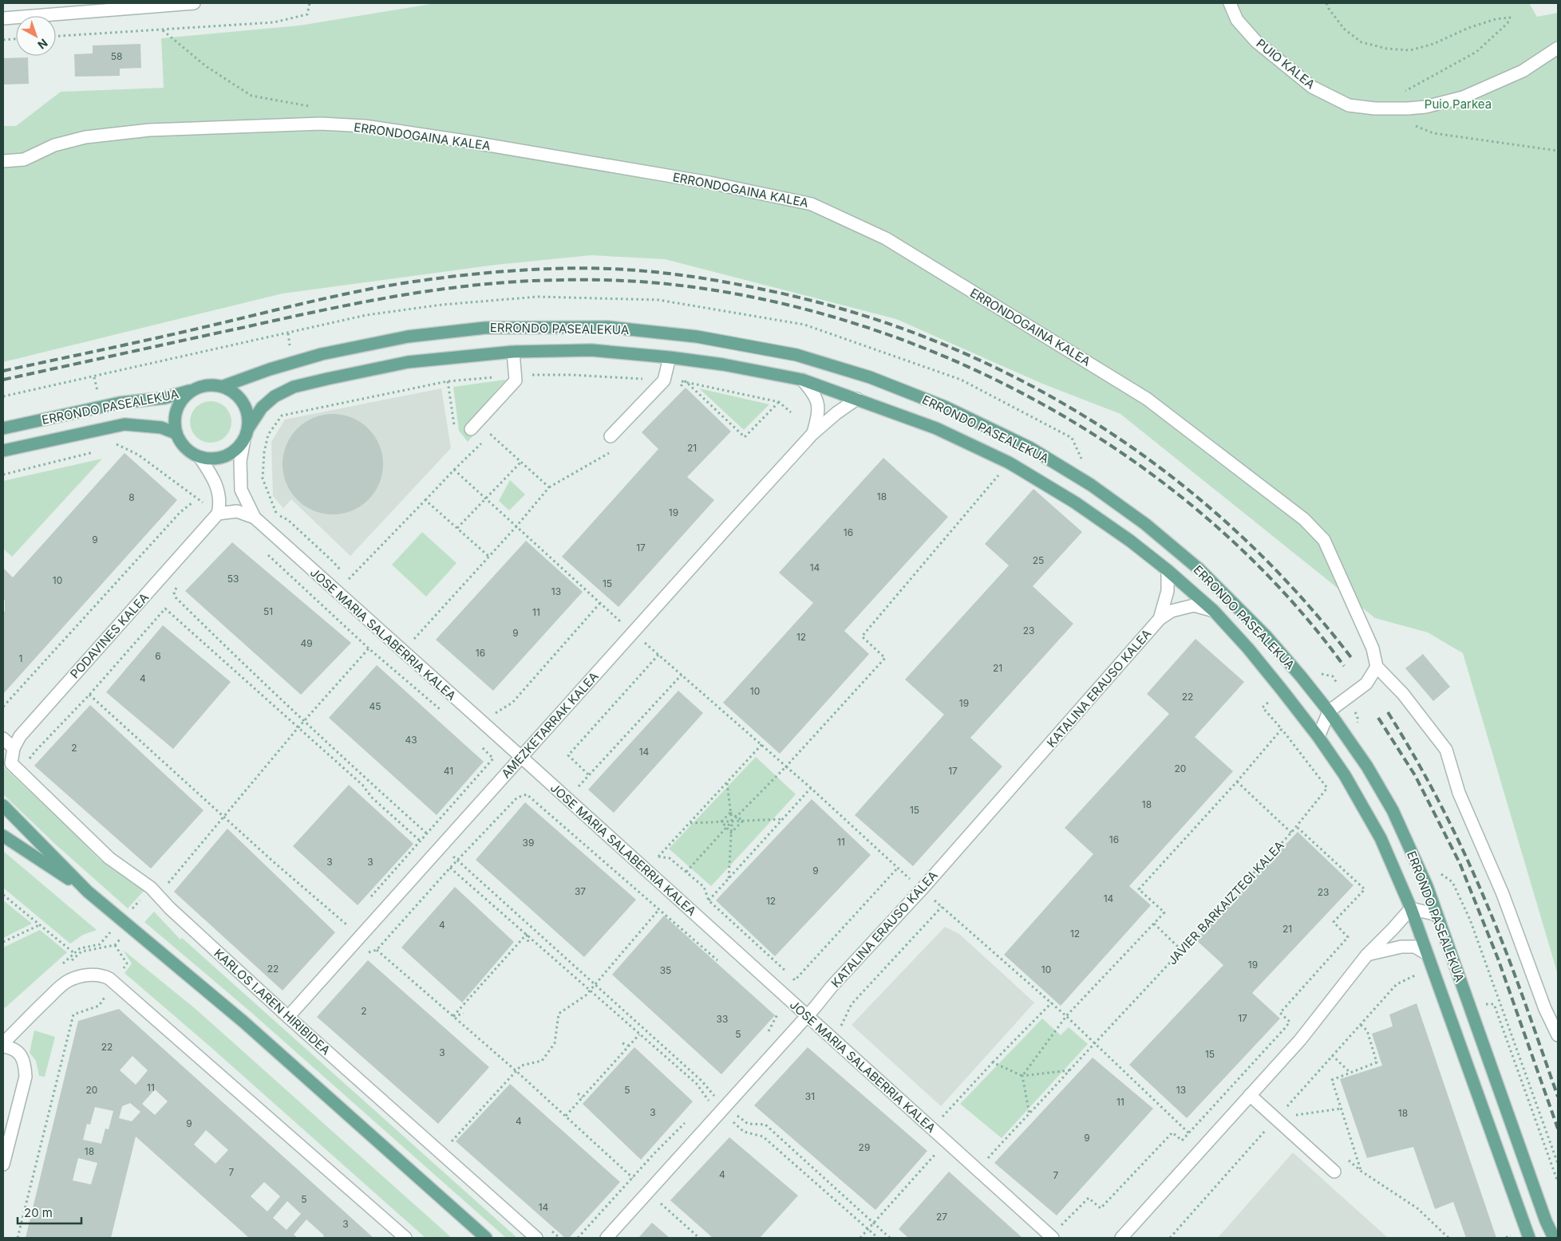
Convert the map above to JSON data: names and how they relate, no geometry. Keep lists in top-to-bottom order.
{
  "streets": {
    "main road": ["ERRONDO PASEALEKUA"],
    "street": [
      "PUIO KALEA",
      "ERRONDOGAINA KALEA",
      "JOSE MARIA SALABERRIA KALEA",
      "PODAVINES KALEA",
      "KATALINA ERAUSO KALEA",
      "AMEZKETARRAK KALEA",
      "KARLOS I.AREN HIRIBIDEA"
    ],
    "path": ["JAVIER BARKAIZTEGI KALEA"]
  },
  "crossings": [
    ["ERRONDO PASEALEKUA", "JOSE MARIA SALABERRIA KALEA"],
    ["ERRONDO PASEALEKUA", "KATALINA ERAUSO KALEA"],
    ["ERRONDO PASEALEKUA", "AMEZKETARRAK KALEA"],
    ["JOSE MARIA SALABERRIA KALEA", "KATALINA ERAUSO KALEA"],
    ["JOSE MARIA SALABERRIA KALEA", "AMEZKETARRAK KALEA"],
    ["PODAVINES KALEA", "KARLOS I.AREN HIRIBIDEA"],
    ["AMEZKETARRAK KALEA", "KARLOS I.AREN HIRIBIDEA"]
  ],
  "parks": ["Puio Parkea"],
  "house_numbers": [
    "58",
    "21",
    "18",
    "8",
    "19",
    "16",
    "9",
    "17",
    "25",
    "14",
    "53",
    "10",
    "15",
    "13",
    "51",
    "11",
    "23",
    "9",
    "12",
    "49",
    "16",
    "6",
    "1",
    "21",
    "4",
    "10",
    "22",
    "19",
    "45",
    "43",
    "2",
    "14",
    "20",
    "41",
    "17",
    "18",
    "15",
    "16",
    "11",
    "39",
    "3",
    "3",
    "9",
    "37",
    "23",
    "14",
    "12",
    "4",
    "21",
    "12",
    "19",
    "22",
    "10",
    "35",
    "2",
    "17",
    "33",
    "5",
    "22",
    "3",
    "15",
    "11",
    "20",
    "5",
    "13",
    "31",
    "11",
    "3",
    "18",
    "4",
    "9",
    "9",
    "29",
    "18",
    "7",
    "4",
    "7",
    "5",
    "14",
    "27",
    "3"
  ],
  "scale_bar": "20 m",
  "north": "bottom right"
}
